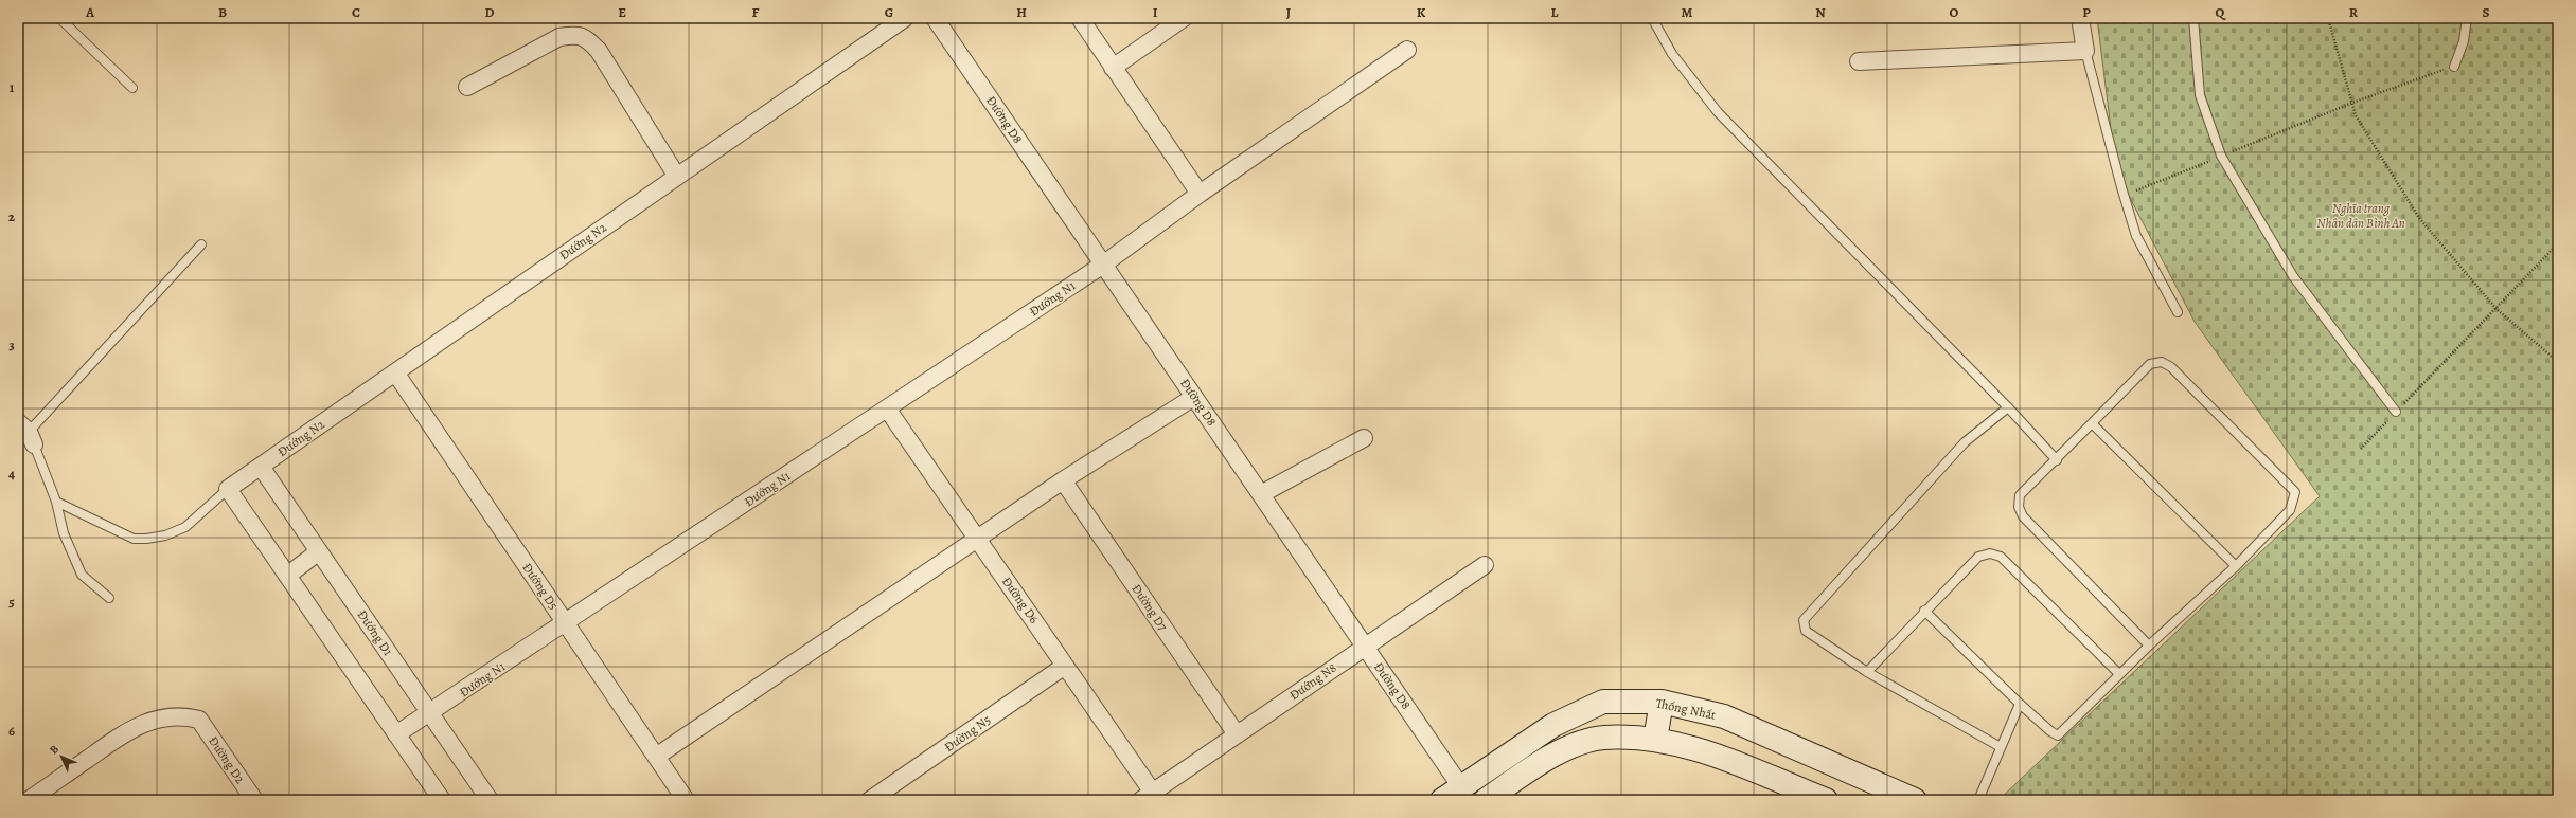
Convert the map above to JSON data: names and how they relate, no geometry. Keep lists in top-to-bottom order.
{
  "streets": {
    "main road": ["Thống Nhất"],
    "street": [
      "Đường D8",
      "Đướng N2",
      "Đướng N1",
      "Đướng D5",
      "Đường D6",
      "Đường D7",
      "Đướng D1",
      "Đướng N8",
      "Đường N5",
      "Đường D2"
    ]
  },
  "crossings": [
    ["Đường D8", "Đướng N1"],
    ["Đường D8", "Đướng N8"],
    ["Đường D8", "Thống Nhất"],
    ["Đướng N2", "Đướng D5"],
    ["Đướng N2", "Đướng D1"],
    ["Đướng N1", "Đướng D5"],
    ["Đướng N1", "Đường D6"],
    ["Đướng N1", "Đướng D1"],
    ["Đường D6", "Đướng N8"],
    ["Đường D6", "Đường N5"],
    ["Đường D7", "Đướng N8"]
  ],
  "parks": ["Nghĩa trang Nhân dân Bình An"],
  "north": "top left",
  "grid": {
    "columns": [
      "A",
      "B",
      "C",
      "D",
      "E",
      "F",
      "G",
      "H",
      "I",
      "J",
      "K",
      "L",
      "M",
      "N",
      "O",
      "P",
      "Q",
      "R",
      "S"
    ],
    "rows": [
      "1",
      "2",
      "3",
      "4",
      "5",
      "6"
    ]
  }
}
